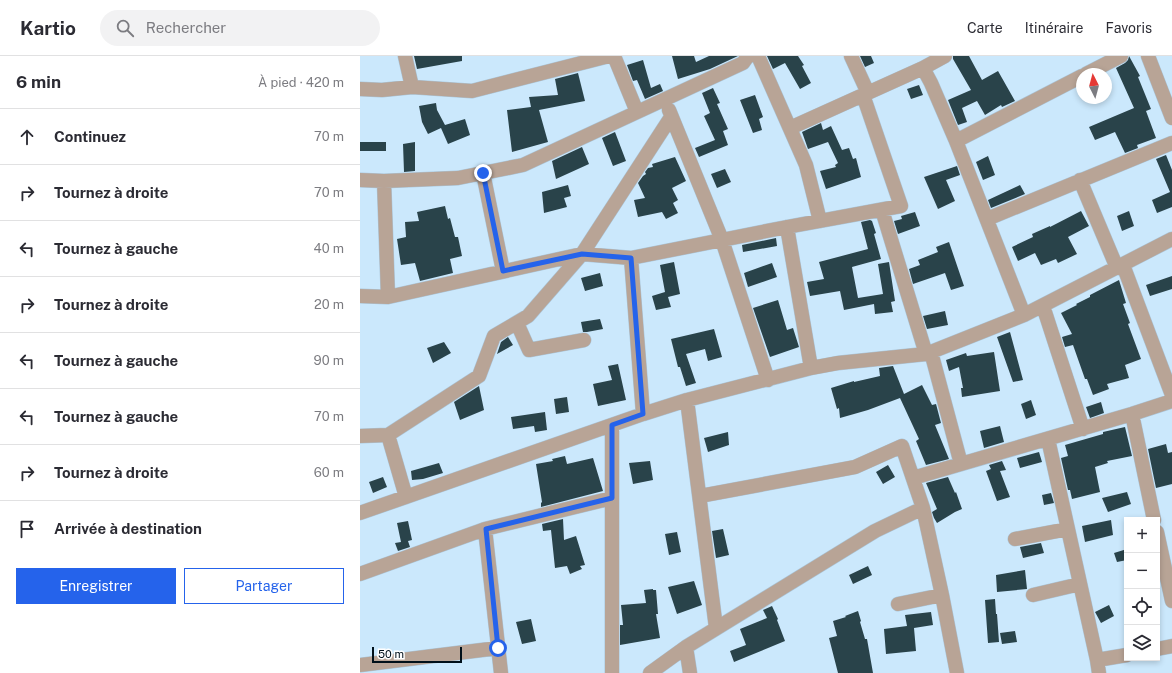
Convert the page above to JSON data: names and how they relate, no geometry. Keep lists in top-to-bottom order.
{
  "scale_bar": "50 m",
  "north": "top",
  "page": {
    "header": "Kartio",
    "search": "Rechercher",
    "nav": ["Carte", "Itinéraire", "Favoris"],
    "heading": ["6 min", "À pied · 420 m"],
    "list": [
      ["Continuez", "70 m"],
      ["Tournez à droite", "70 m"],
      ["Tournez à gauche", "40 m"],
      ["Tournez à droite", "20 m"],
      ["Tournez à gauche", "90 m"],
      ["Tournez à gauche", "70 m"],
      ["Tournez à droite", "60 m"],
      "Arrivée à destination"
    ],
    "map_buttons": ["+", "−"],
    "buttons": ["Enregistrer", "Partager"],
    "scale": "50 m"
  }
}
